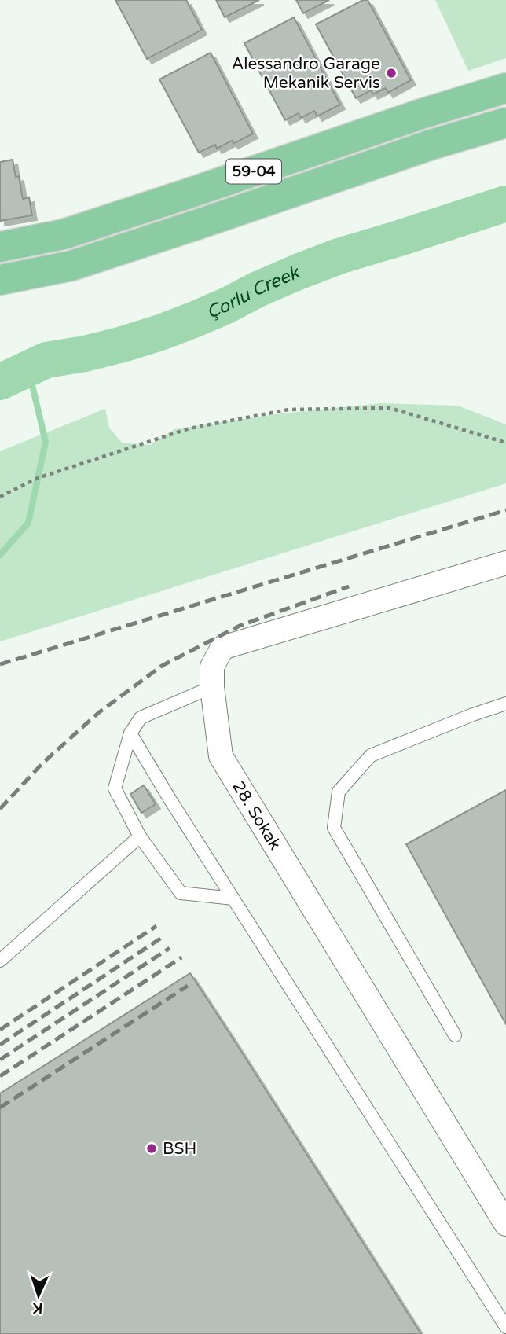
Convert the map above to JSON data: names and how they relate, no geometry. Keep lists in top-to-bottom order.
{
  "streets": {
    "main road": ["59-04"],
    "street": ["28. Sokak"]
  },
  "water": ["Çorlu Creek"],
  "places": ["Alessandro Garage Mekanik Servis", "BSH"],
  "north": "bottom"
}
